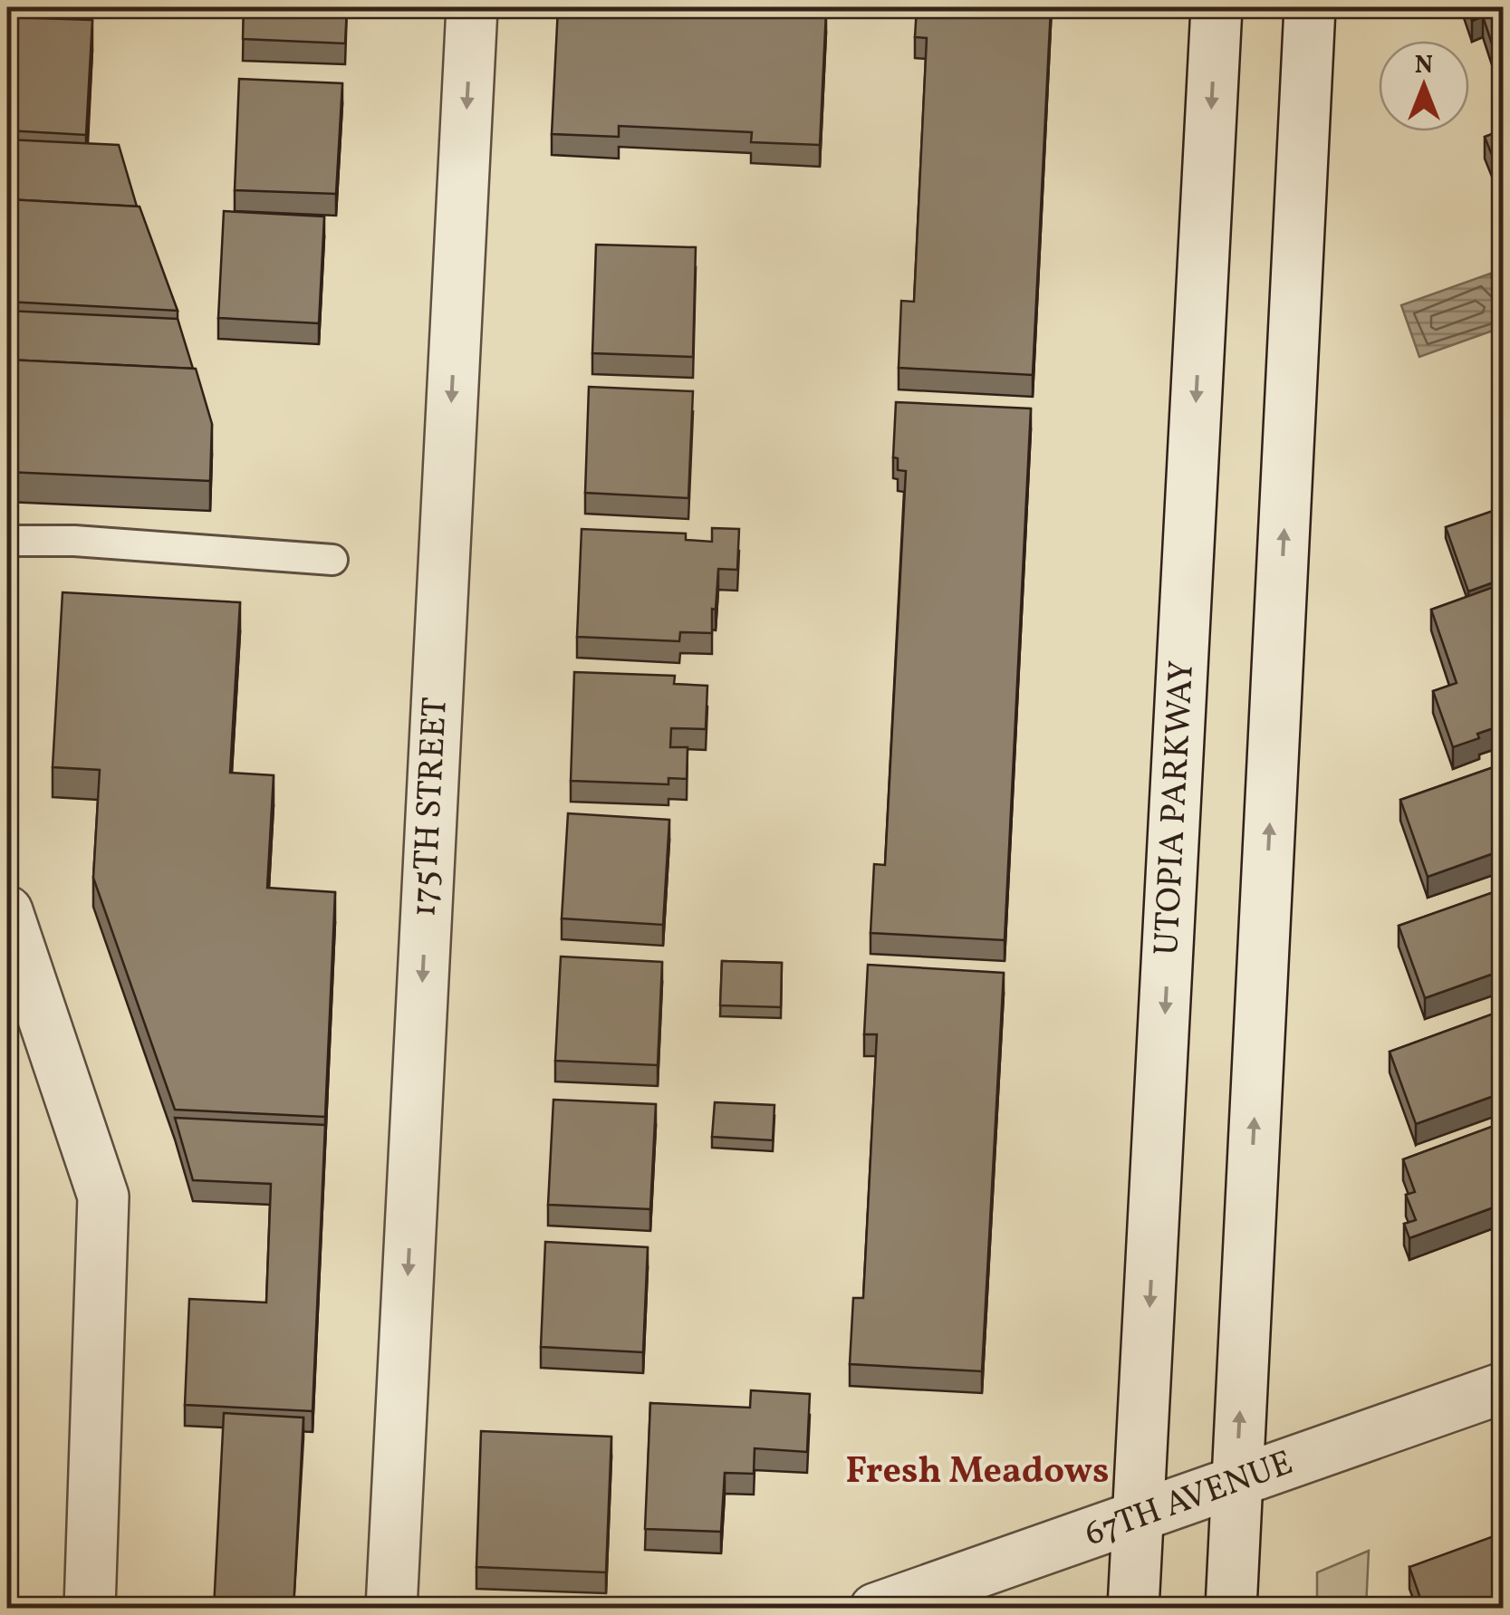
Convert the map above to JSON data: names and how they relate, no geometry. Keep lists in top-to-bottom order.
{
  "streets": {
    "main road": ["175TH STREET", "UTOPIA PARKWAY", "67TH AVENUE"]
  },
  "crossings": [
    ["UTOPIA PARKWAY", "67TH AVENUE"]
  ],
  "districts": ["Fresh Meadows"],
  "north": "top"
}
